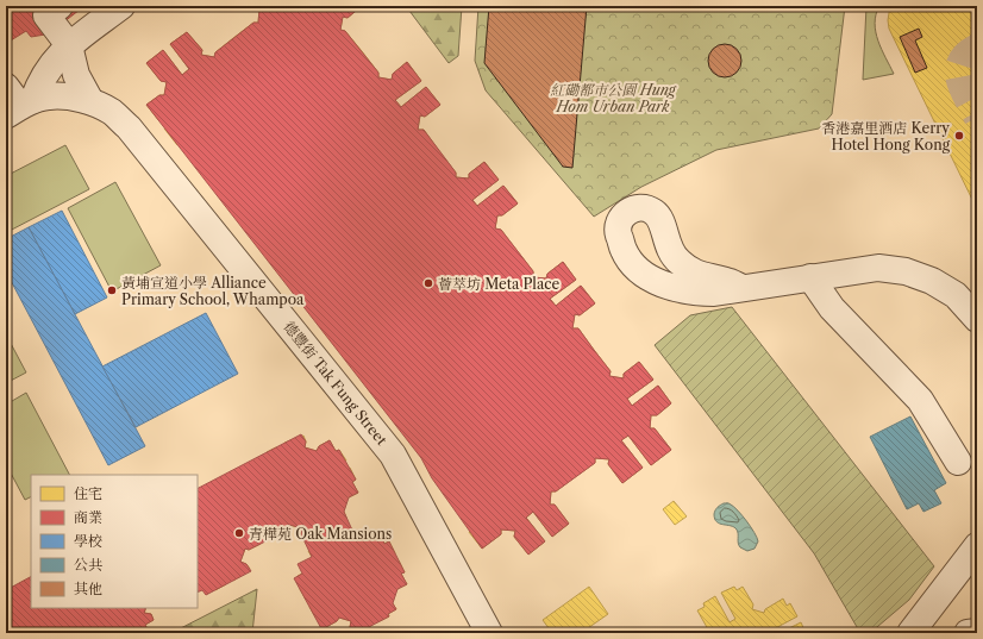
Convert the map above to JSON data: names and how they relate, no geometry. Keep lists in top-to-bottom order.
{
  "streets": {
    "street": ["德豐街 Tak Fung Street"]
  },
  "parks": ["紅磡都市公園 Hung Hom Urban Park"],
  "places": [
    "香港嘉里酒店 Kerry Hotel Hong Kong",
    "薈萃坊 Meta Place",
    "黃埔宣道小學 Alliance Primary School, Whampoa",
    "青樺苑 Oak Mansions"
  ],
  "legend": [
    "住宅",
    "商業",
    "學校",
    "公共",
    "其他"
  ]
}
